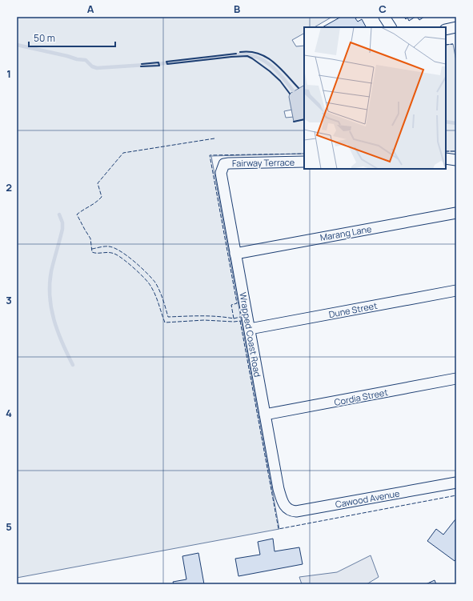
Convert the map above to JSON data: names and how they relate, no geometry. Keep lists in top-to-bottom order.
{
  "streets": {
    "street": [
      "Fairway Terrace",
      "Marang Lane",
      "Dune Street",
      "Wrapped Coast Road",
      "Cordia Street",
      "Cawood Avenue"
    ]
  },
  "crossings": [
    ["Fairway Terrace", "Wrapped Coast Road"],
    ["Marang Lane", "Wrapped Coast Road"],
    ["Dune Street", "Wrapped Coast Road"],
    ["Wrapped Coast Road", "Cordia Street"],
    ["Wrapped Coast Road", "Cawood Avenue"]
  ],
  "scale_bar": "50 m",
  "grid": {
    "columns": ["A", "B", "C"],
    "rows": [
      "1",
      "2",
      "3",
      "4",
      "5"
    ]
  }
}
